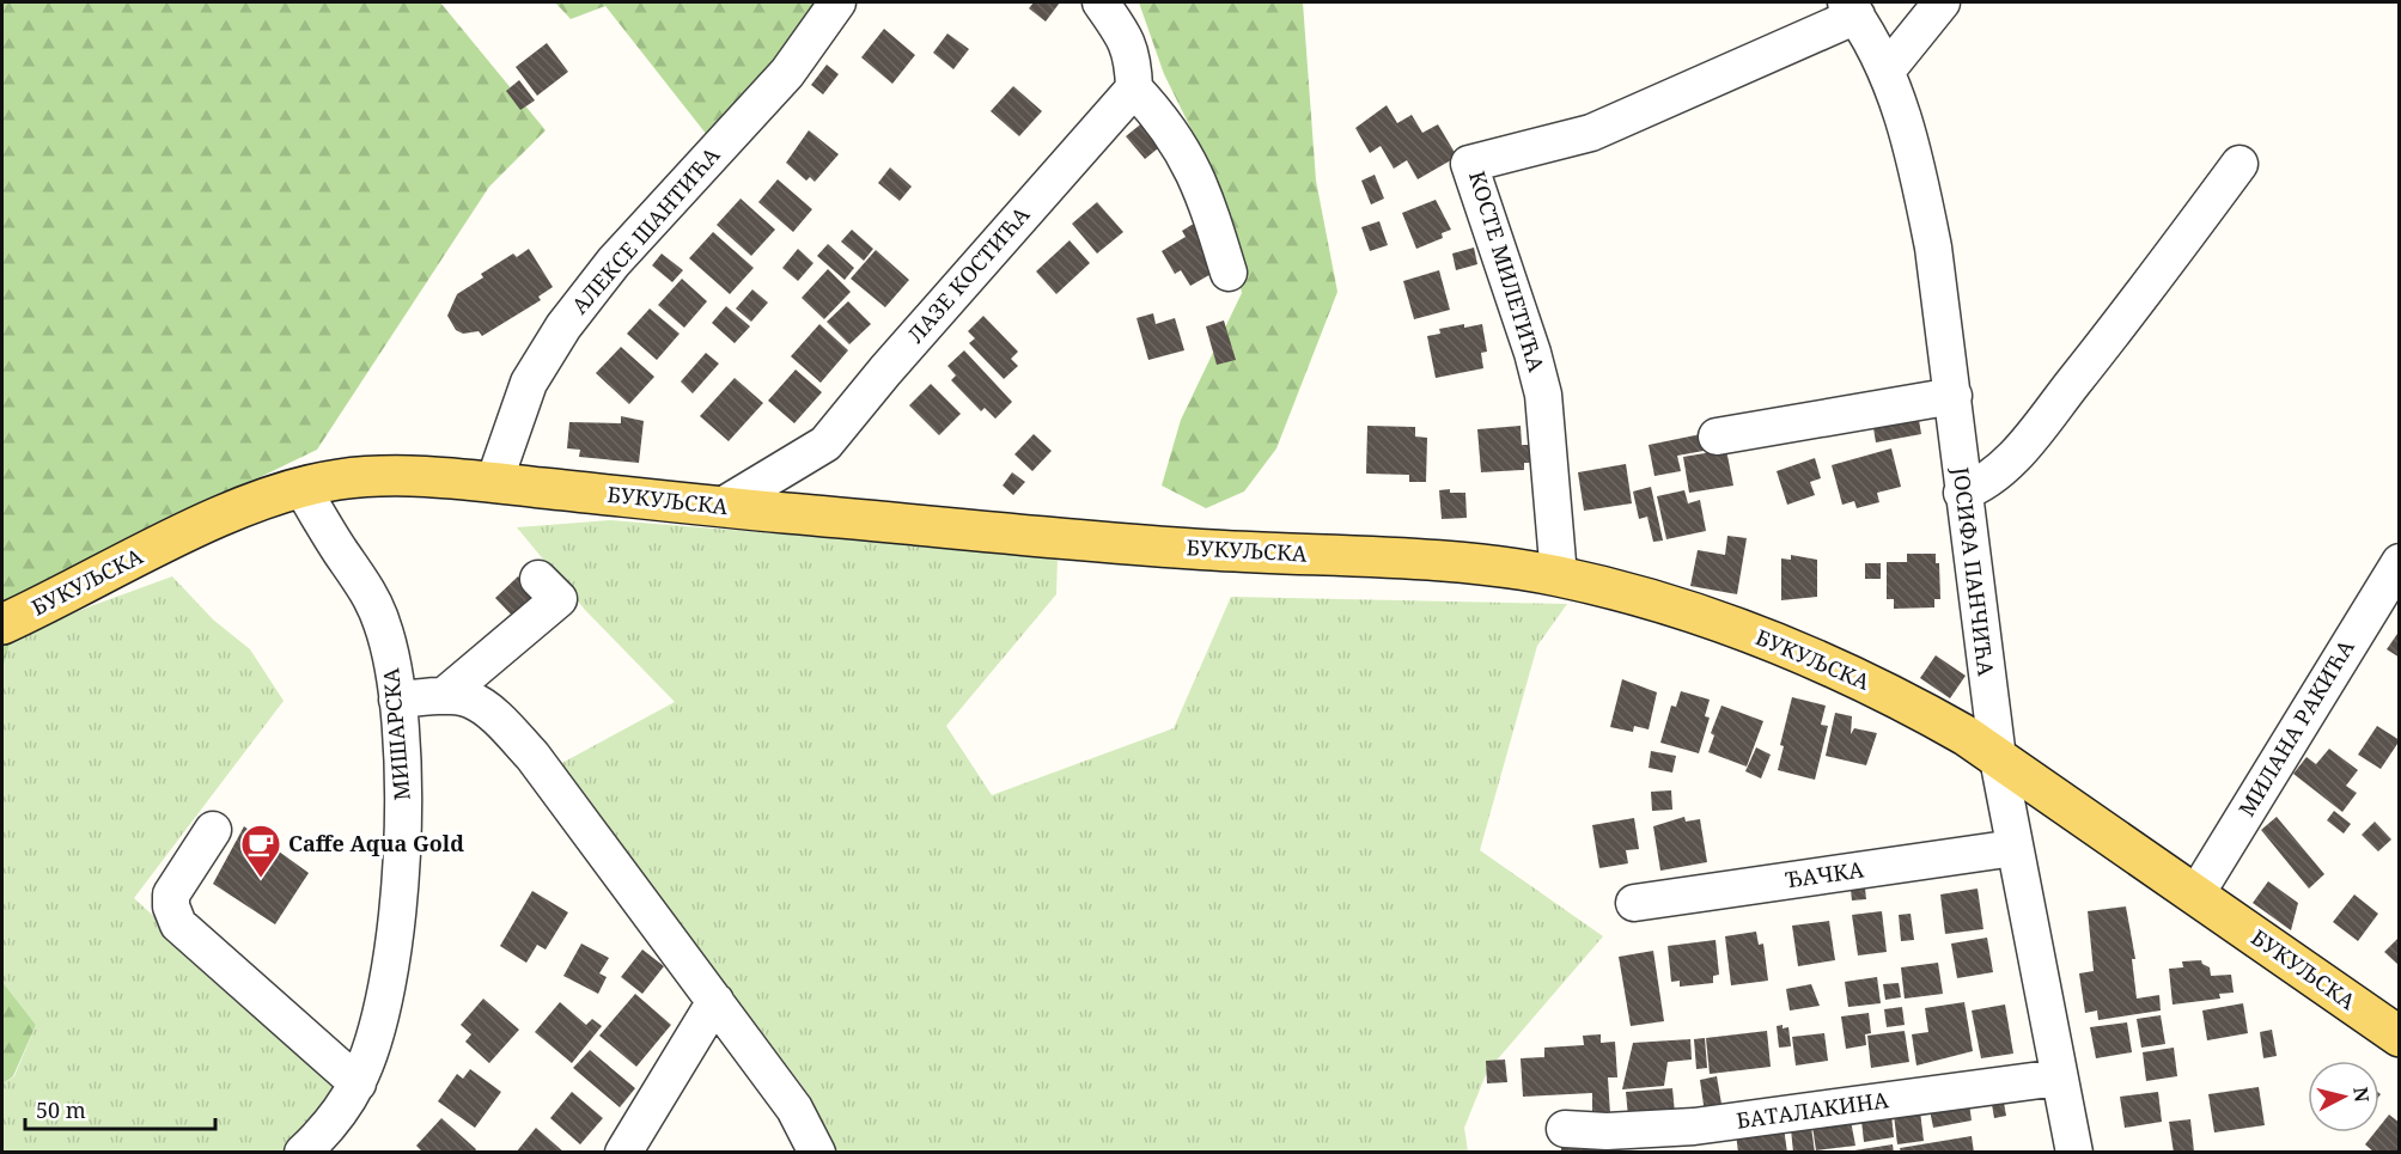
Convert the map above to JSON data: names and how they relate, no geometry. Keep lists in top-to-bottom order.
{
  "streets": {
    "main road": ["БУКУЉСКА"],
    "street": [
      "АЛЕКСЕ ШАНТИЋА",
      "КОСТЕ МИЛЕТИЋА",
      "ЛАЗЕ КОСТИЋА",
      "ЈОСИФА ПАНЧИЋА",
      "МИЛАНА РАКИЋА",
      "МИШАРСКА",
      "ЂАЧКА",
      "БАТАЛАКИНА"
    ]
  },
  "crossings": [
    ["АЛЕКСЕ ШАНТИЋА", "БУКУЉСКА"],
    ["КОСТЕ МИЛЕТИЋА", "БУКУЉСКА"],
    ["КОСТЕ МИЛЕТИЋА", "ЈОСИФА ПАНЧИЋА"],
    ["ЛАЗЕ КОСТИЋА", "БУКУЉСКА"],
    ["БУКУЉСКА", "ЈОСИФА ПАНЧИЋА"],
    ["БУКУЉСКА", "МИЛАНА РАКИЋА"],
    ["БУКУЉСКА", "МИШАРСКА"],
    ["ЈОСИФА ПАНЧИЋА", "ЂАЧКА"],
    ["ЈОСИФА ПАНЧИЋА", "БАТАЛАКИНА"]
  ],
  "places": {
    "cafe": ["Caffe Aqua Gold"]
  },
  "scale_bar": "50 m",
  "north": "right"
}
